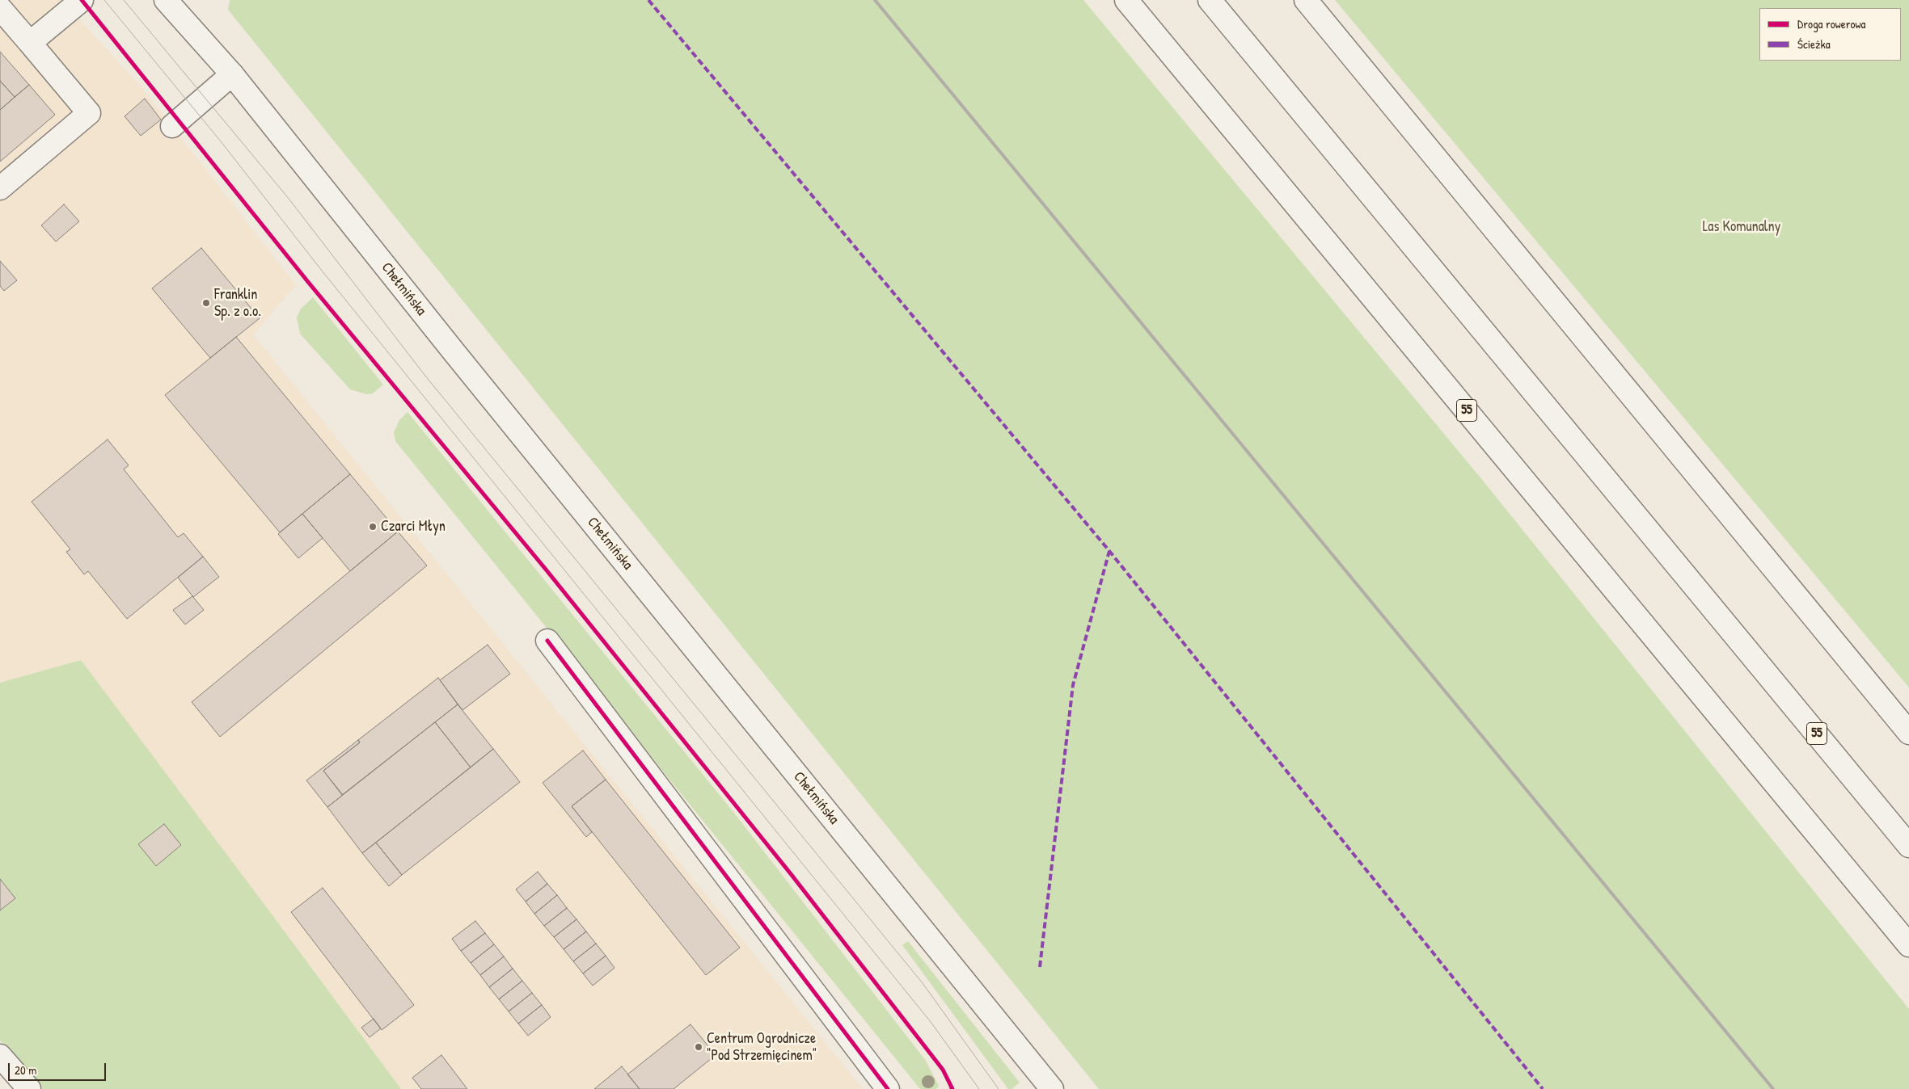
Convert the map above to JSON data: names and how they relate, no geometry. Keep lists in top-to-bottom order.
{
  "streets": {
    "main road": ["Chełmińska", "55"]
  },
  "parks": ["Las Komunalny"],
  "places": ["Franklin Sp. z o.o.", "Czarci Młyn", "Centrum Ogrodnicze \"Pod Strzemięcinem\""],
  "legend": ["Droga rowerowa", "Ścieżka"],
  "scale_bar": "20 m"
}
